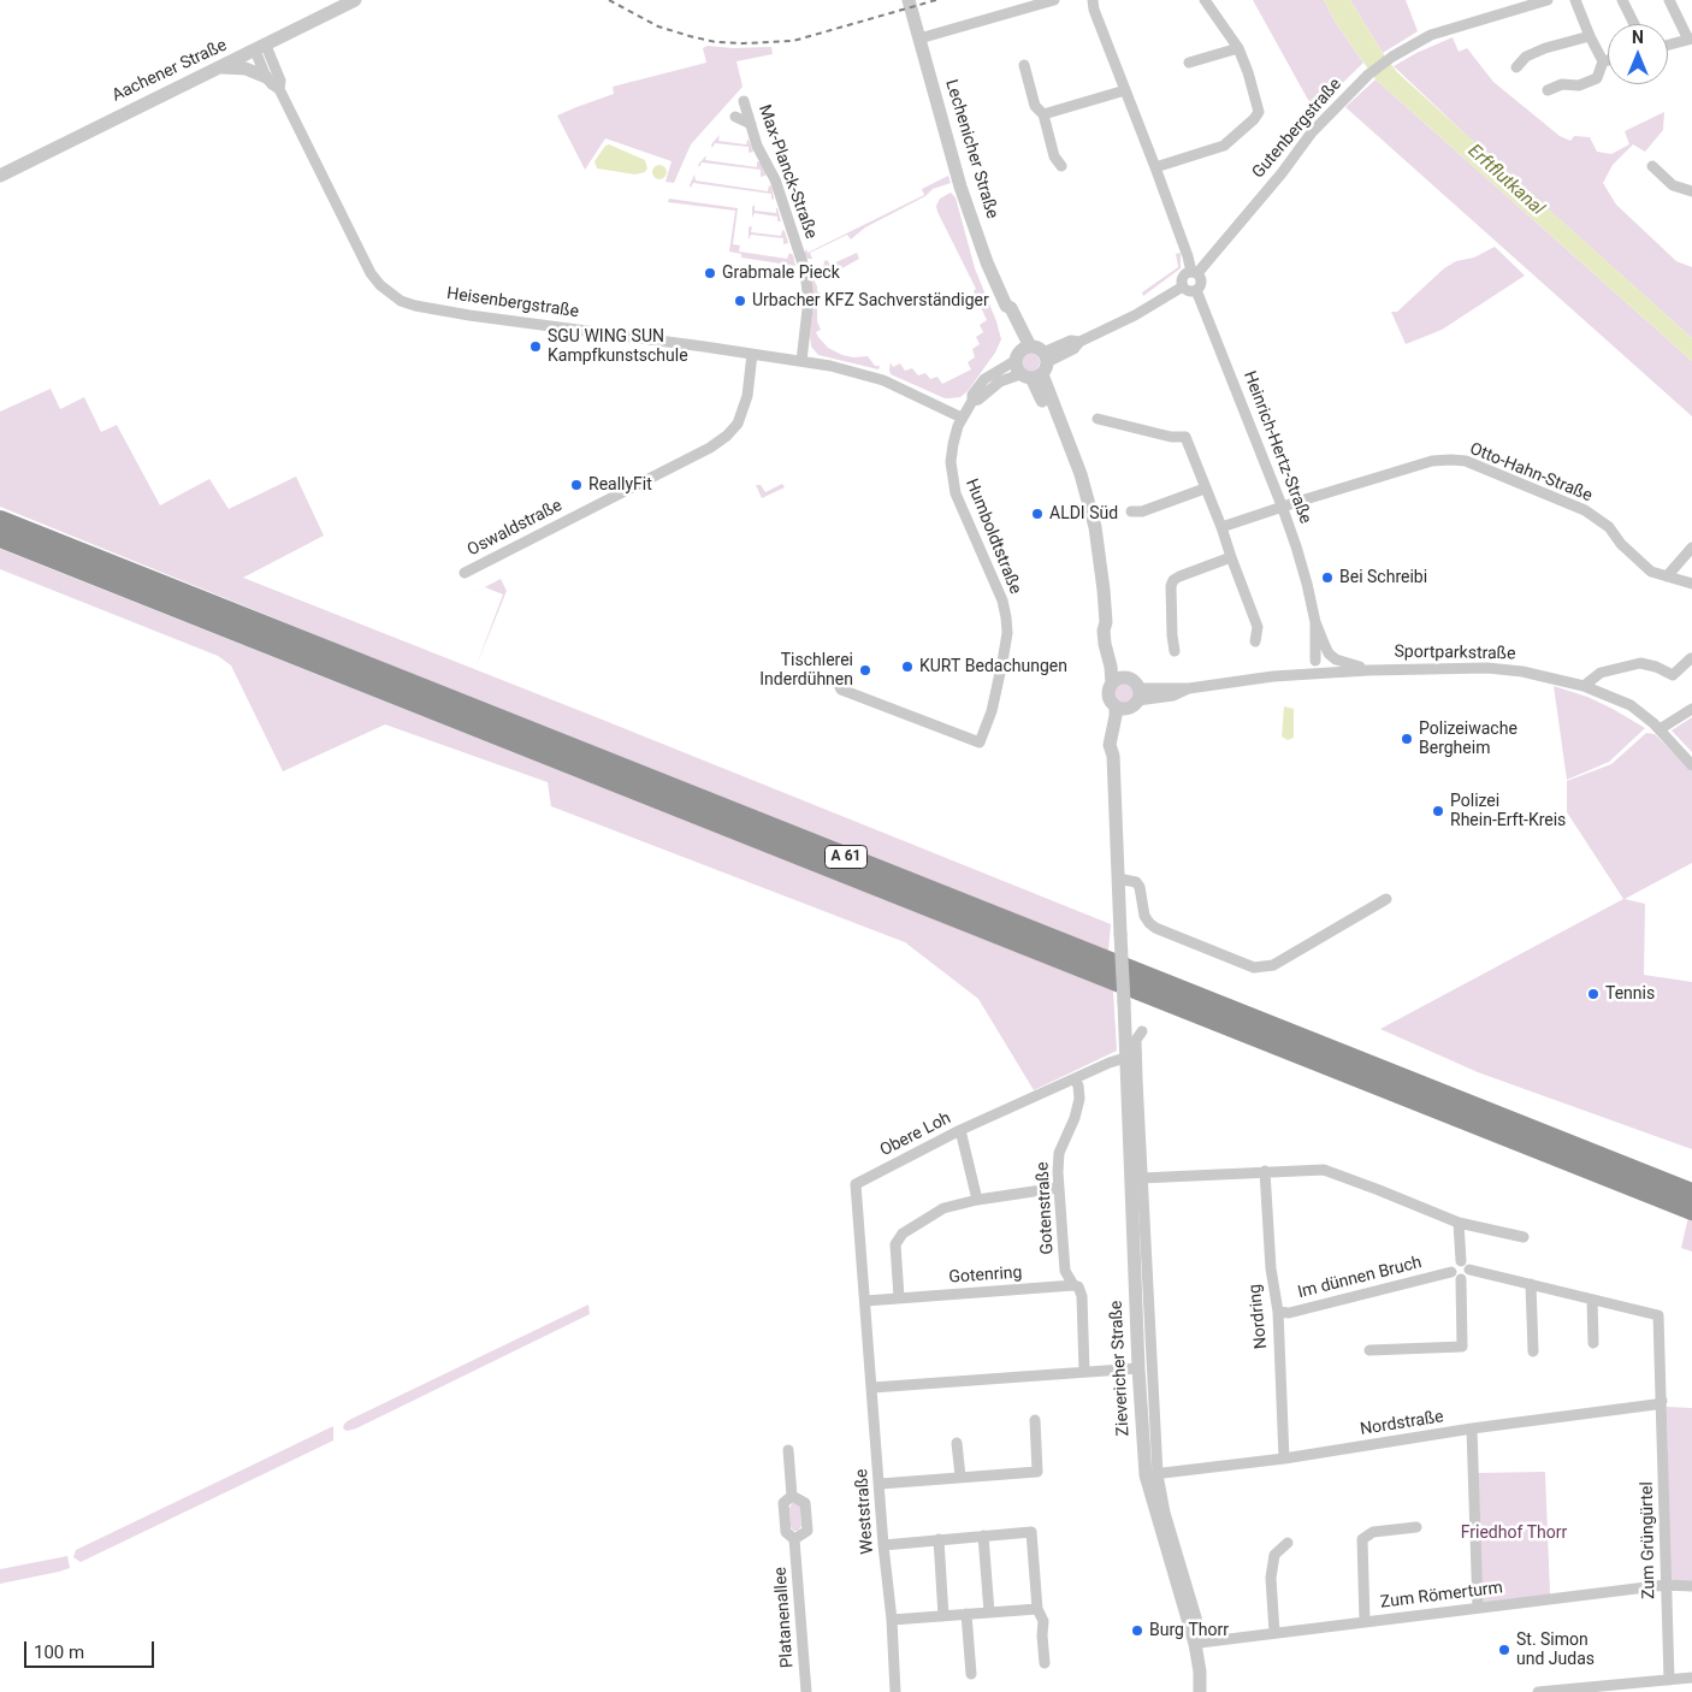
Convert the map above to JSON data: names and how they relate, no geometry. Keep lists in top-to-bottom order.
{
  "streets": {
    "highway": ["A 61"],
    "street": [
      "Aachener Straße",
      "Gutenbergstraße",
      "Lechenicher Straße",
      "Max-Planck-Straße",
      "Heisenbergstraße",
      "Heinrich-Hertz-Straße",
      "Otto-Hahn-Straße",
      "Oswaldstraße",
      "Humboldtstraße",
      "Sportparkstraße",
      "Obere Loh",
      "Gotenstraße",
      "Gotenring",
      "Im dünnen Bruch",
      "Nordring",
      "Zievericher Straße",
      "Nordstraße",
      "Weststraße",
      "Zum Grüngürtel",
      "Zum Römerturm",
      "Platanenallee"
    ]
  },
  "crossings": [
    ["Aachener Straße", "Heisenbergstraße"],
    ["Gutenbergstraße", "Heinrich-Hertz-Straße"],
    ["Lechenicher Straße", "Humboldtstraße"],
    ["Lechenicher Straße", "Sportparkstraße"],
    ["Lechenicher Straße", "Zievericher Straße"],
    ["Max-Planck-Straße", "Heisenbergstraße"],
    ["Heisenbergstraße", "Oswaldstraße"],
    ["Heisenbergstraße", "Humboldtstraße"],
    ["Heinrich-Hertz-Straße", "Otto-Hahn-Straße"],
    ["Heinrich-Hertz-Straße", "Sportparkstraße"],
    ["Sportparkstraße", "Zievericher Straße"],
    ["Obere Loh", "Gotenstraße"],
    ["Obere Loh", "Gotenring"],
    ["Obere Loh", "Zievericher Straße"],
    ["Obere Loh", "Weststraße"],
    ["Gotenstraße", "Gotenring"],
    ["Im dünnen Bruch", "Nordring"],
    ["Nordring", "Nordstraße"],
    ["Zievericher Straße", "Nordstraße"],
    ["Zievericher Straße", "Zum Römerturm"],
    ["Nordstraße", "Zum Grüngürtel"],
    ["Zum Grüngürtel", "Zum Römerturm"]
  ],
  "water": ["Erftflutkanal"],
  "parks": ["Friedhof Thorr"],
  "places": [
    "Grabmale Pieck",
    "Urbacher KFZ Sachverständiger",
    "SGU WING SUN Kampfkunstschule",
    "ReallyFit",
    "ALDI Süd",
    "Bei Schreibi",
    "KURT Bedachungen",
    "Tischlerei Inderdühnen",
    "Polizeiwache Bergheim",
    "Polizei Rhein-Erft-Kreis",
    "Tennis",
    "Burg Thorr",
    "St. Simon und Judas"
  ],
  "scale_bar": "100 m",
  "north": "top"
}
